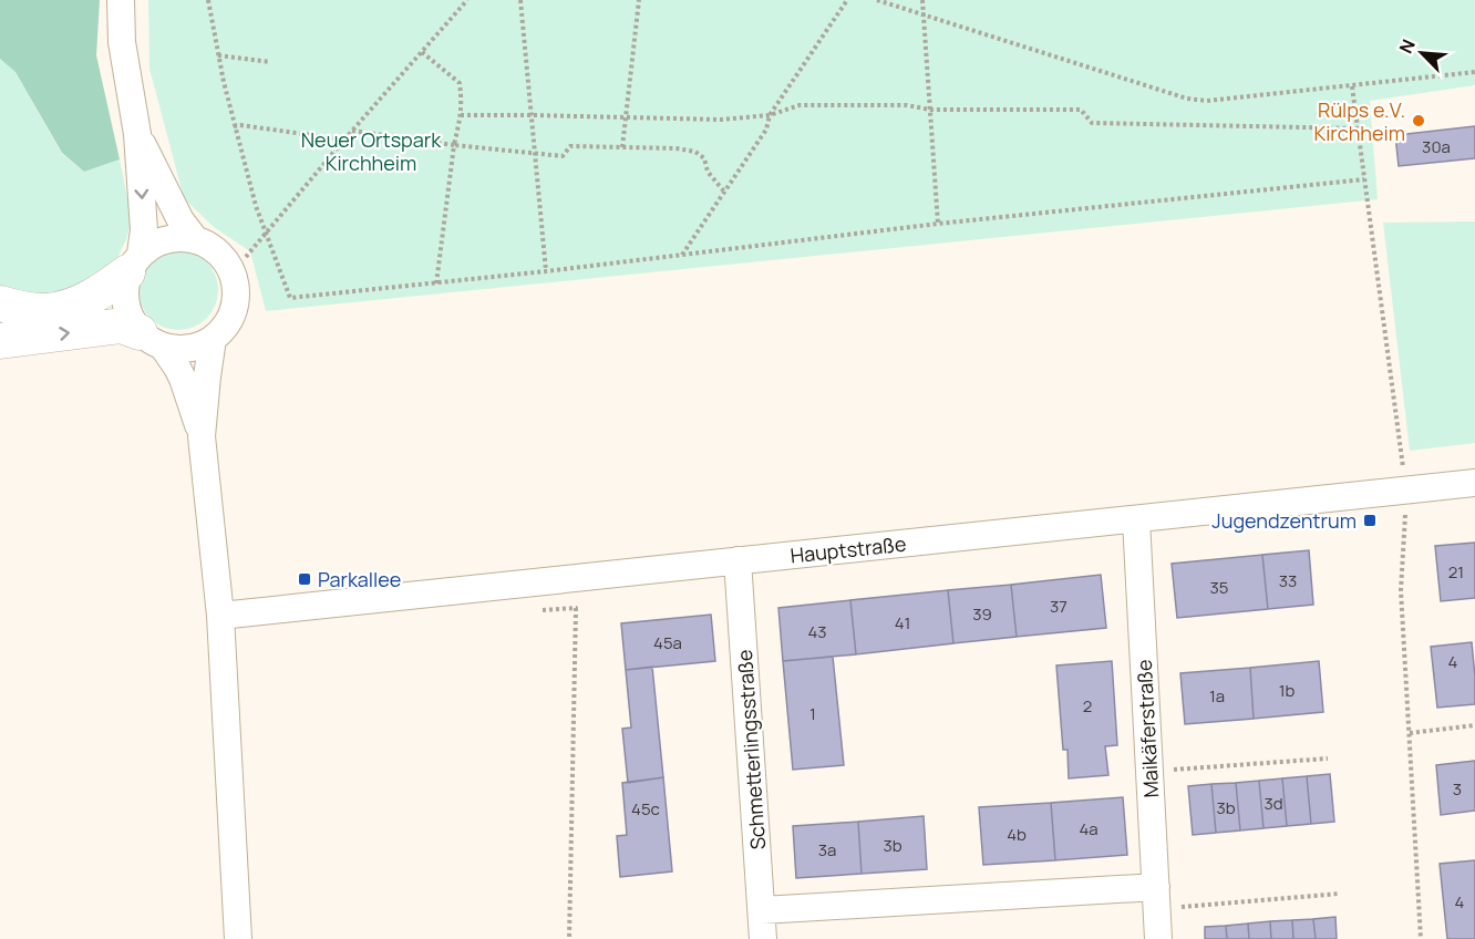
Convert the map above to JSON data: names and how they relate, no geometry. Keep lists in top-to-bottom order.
{
  "streets": {
    "street": ["Hauptstraße", "Maikäferstraße", "Schmetterlingsstraße"]
  },
  "crossings": [
    ["Hauptstraße", "Maikäferstraße"],
    ["Hauptstraße", "Schmetterlingsstraße"]
  ],
  "parks": ["Neuer Ortspark Kirchheim"],
  "places": {
    "other": ["Rülps e.V. Kirchheim"],
    "transit": ["Jugendzentrum", "Parkallee"]
  },
  "house_numbers": [
    "30a",
    "21",
    "33",
    "35",
    "37",
    "39",
    "41",
    "43",
    "45a",
    "4",
    "1b",
    "1a",
    "2",
    "1",
    "3",
    "3d",
    "3b",
    "45c",
    "4a",
    "4b",
    "3b",
    "3a",
    "4"
  ],
  "north": "top left"
}
